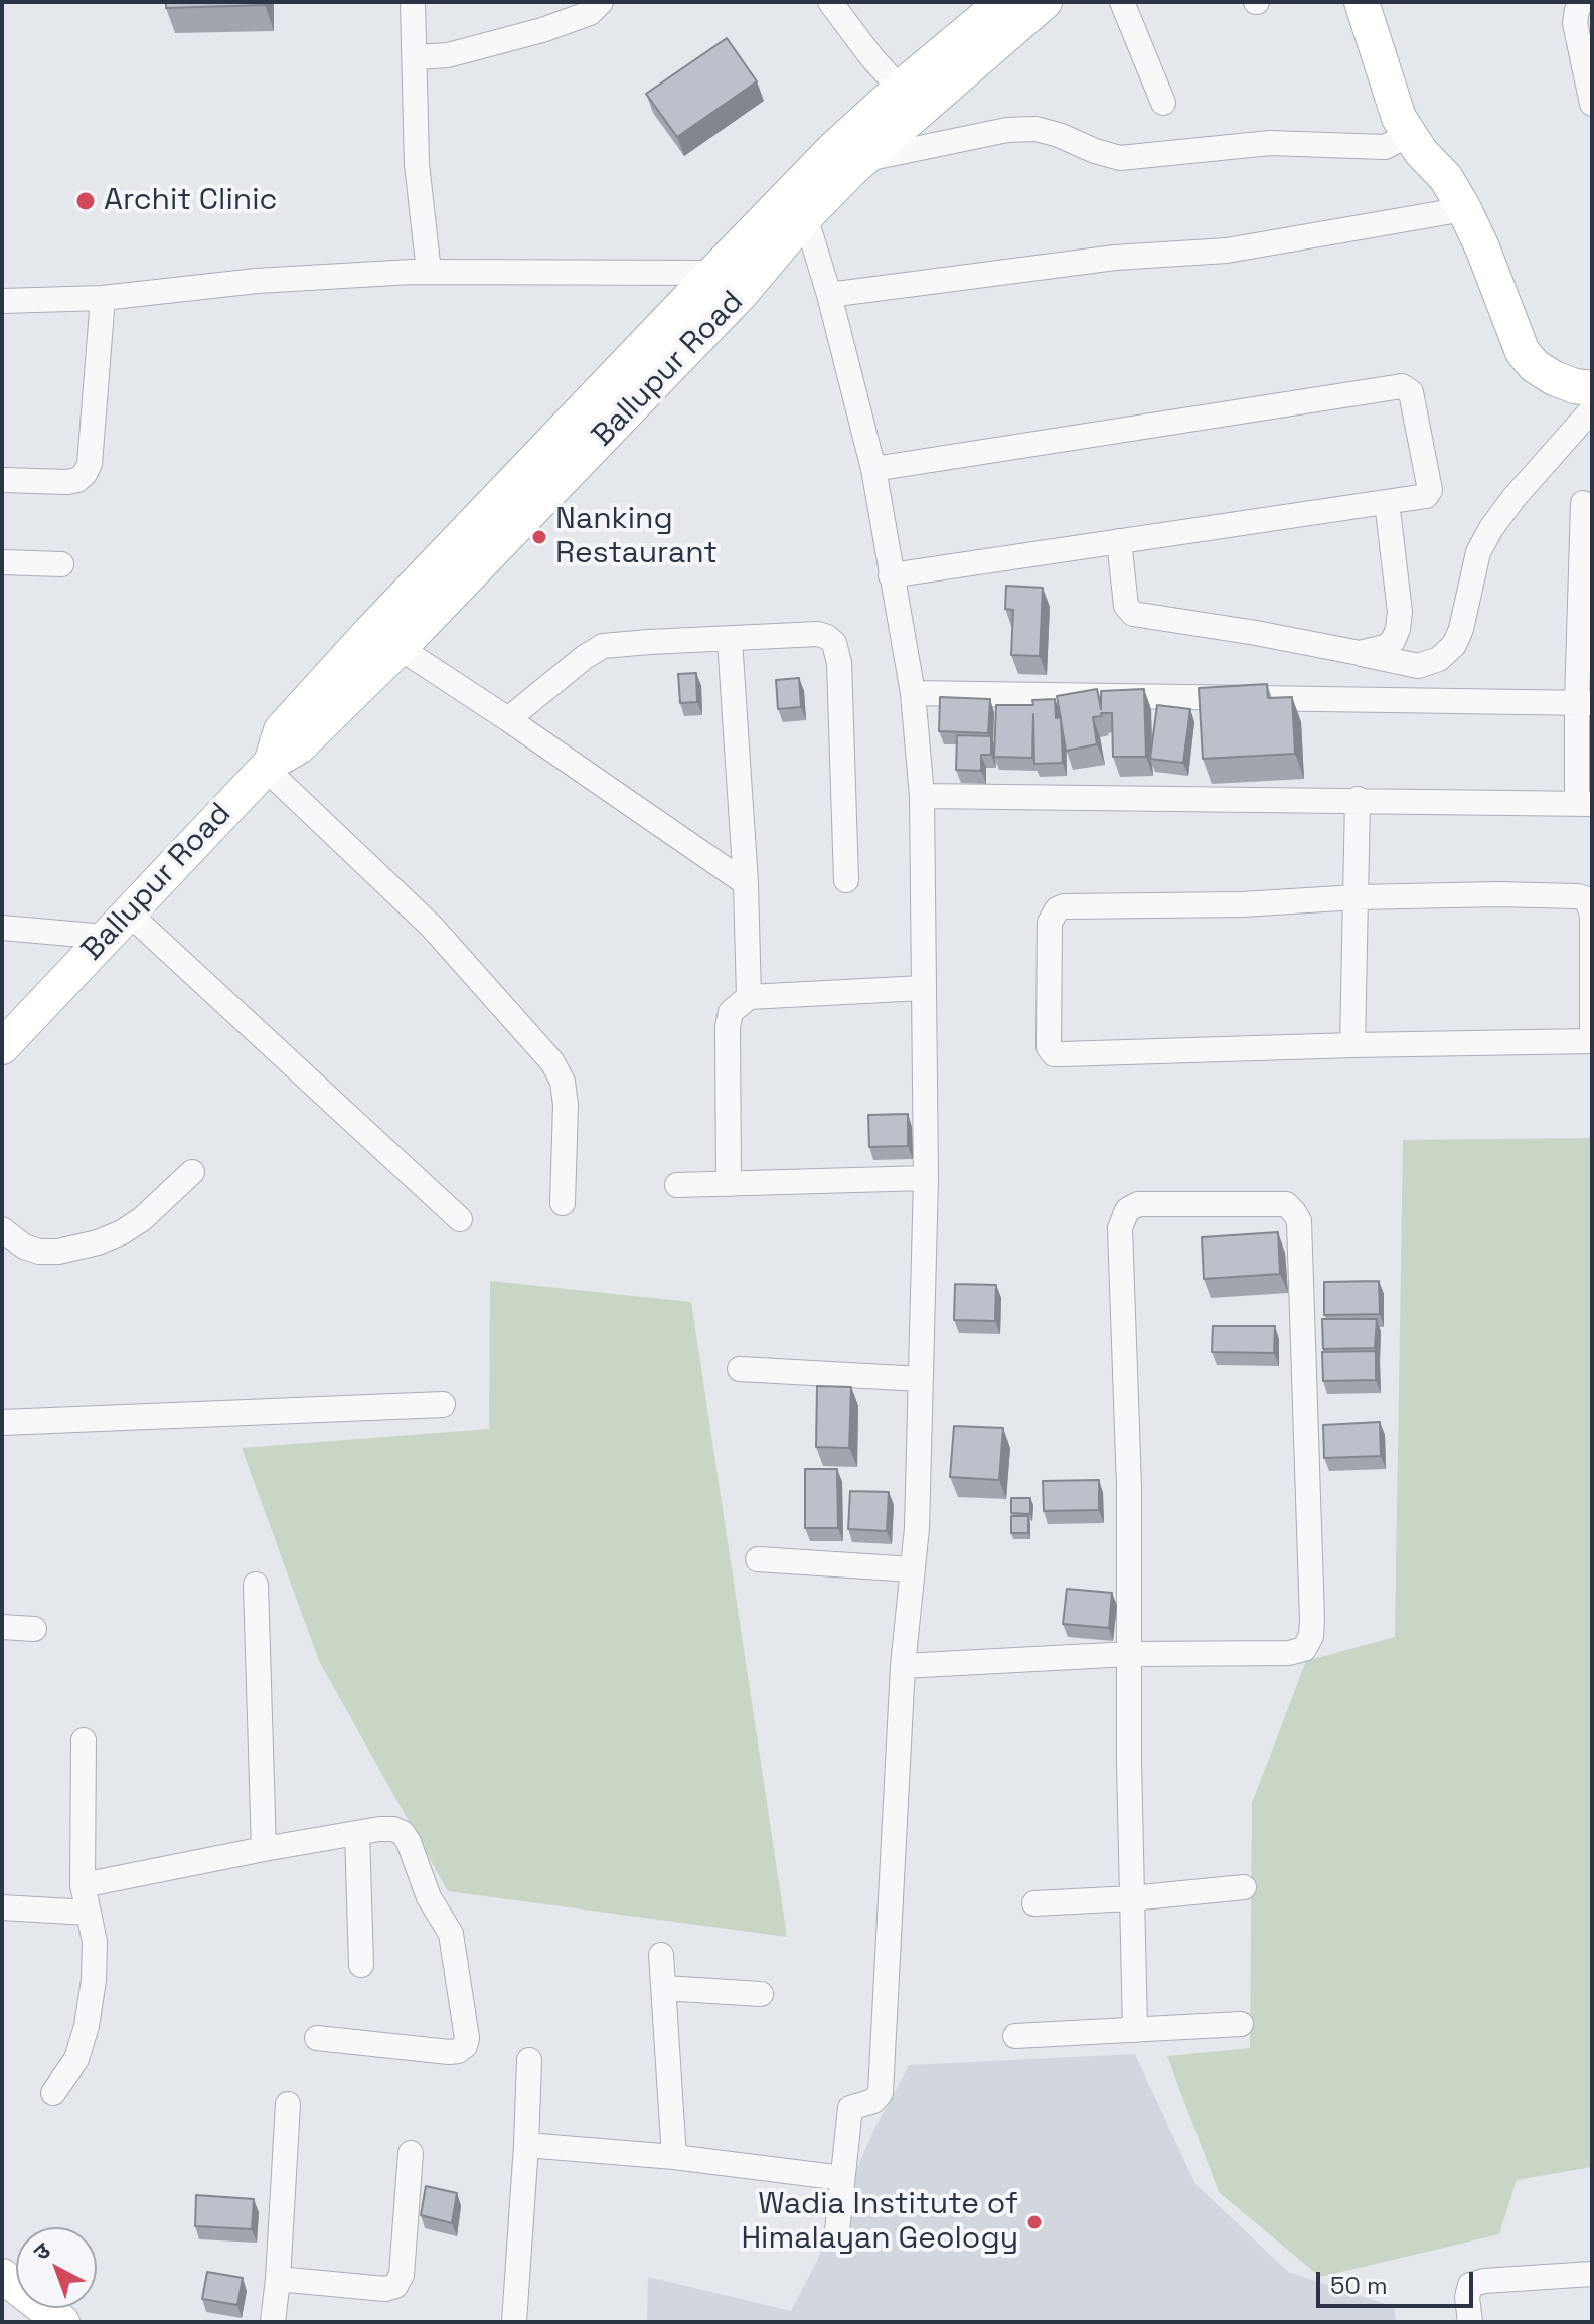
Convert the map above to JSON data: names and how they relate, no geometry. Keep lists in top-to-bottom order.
{
  "streets": {
    "main road": ["Ballupur Road"]
  },
  "places": ["Archit Clinic", "Nanking Restaurant", "Wadia Institute of Himalayan Geology"],
  "scale_bar": "50 m",
  "north": "top left"
}
